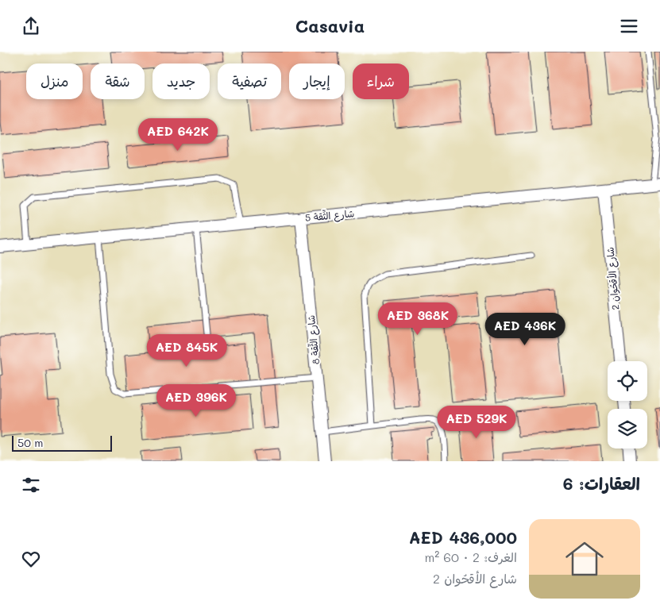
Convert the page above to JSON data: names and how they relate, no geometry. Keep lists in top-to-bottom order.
{
  "streets": {
    "street": ["شارع الثِّقة 5", "شارع الأقحُوان 2", "شارع الثِّقة 8"]
  },
  "crossings": [
    ["شارع الثِّقة 5", "شارع الأقحُوان 2"],
    ["شارع الثِّقة 5", "شارع الثِّقة 8"]
  ],
  "scale_bar": "50 m",
  "page": {
    "header": "Casavia",
    "chip": [
      "شراء",
      "إيجار",
      "تصفية",
      "جديد",
      "شقة",
      "منزل"
    ],
    "price": [
      "AED 642K",
      "AED 368K",
      "AED 436K",
      "AED 845K",
      "AED 396K",
      "AED 529K"
    ],
    "scale": "50 m",
    "heading": "العقارات: 6",
    "list": [
      {
        "name": "AED 436,000",
        "note": "الغرف: 2 · 60 m² · شارع الأقحُوان 2"
      }
    ]
  }
}
